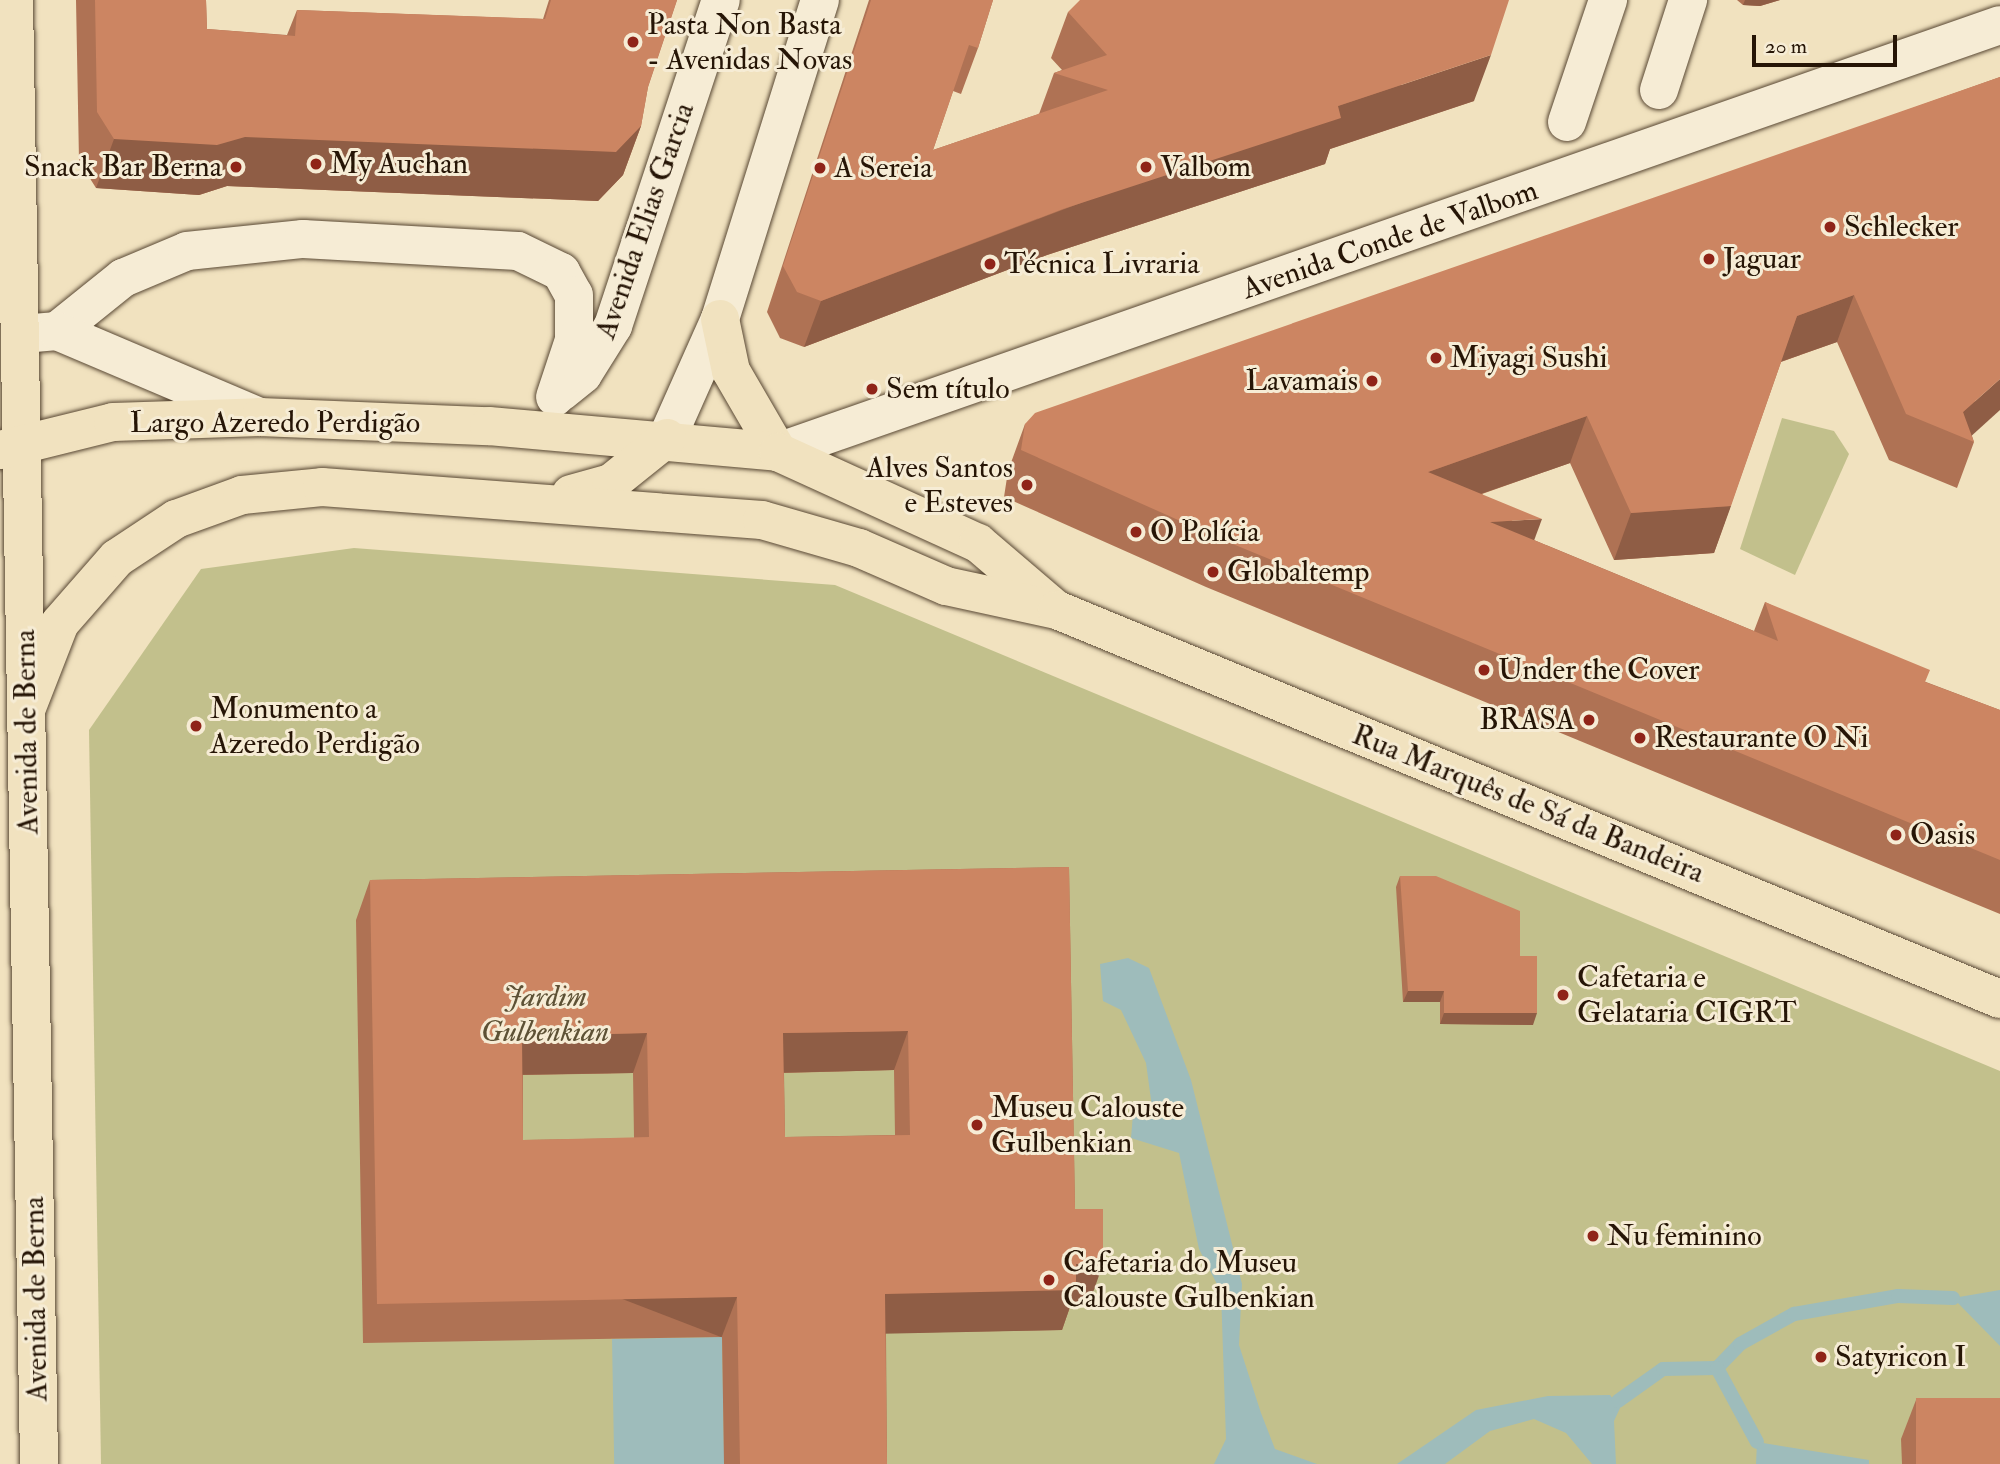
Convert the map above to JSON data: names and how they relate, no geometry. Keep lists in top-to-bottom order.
{
  "streets": {
    "main road": ["Largo Azeredo Perdigão", "Avenida de Berna", "Rua Marquês de Sá da Bandeira"],
    "street": ["Avenida Elias Garcia", "Avenida Conde de Valbom"]
  },
  "crossings": [
    ["Avenida Elias Garcia", "Largo Azeredo Perdigão"],
    ["Avenida Elias Garcia", "Rua Marquês de Sá da Bandeira"],
    ["Avenida Conde de Valbom", "Rua Marquês de Sá da Bandeira"],
    ["Largo Azeredo Perdigão", "Avenida de Berna"],
    ["Largo Azeredo Perdigão", "Rua Marquês de Sá da Bandeira"]
  ],
  "parks": ["Jardim Gulbenkian"],
  "places": [
    "Pasta Non Basta - Avenidas Novas",
    "My Auchan",
    "Snack Bar Berna",
    "Valbom",
    "A Sereia",
    "Schlecker",
    "Jaguar",
    "Técnica Livraria",
    "Miyagi Sushi",
    "Lavamais",
    "Sem título",
    "Alves Santos e Esteves",
    "O Polícia",
    "Globaltemp",
    "Under the Cover",
    "BRASA",
    "Monumento a Azeredo Perdigão",
    "Restaurante O Ni",
    "Oasis",
    "Cafetaria e Gelataria CIGRT",
    "Museu Calouste Gulbenkian",
    "Nu feminino",
    "Cafetaria do Museu Calouste Gulbenkian",
    "Satyricon I"
  ],
  "scale_bar": "20 m"
}
